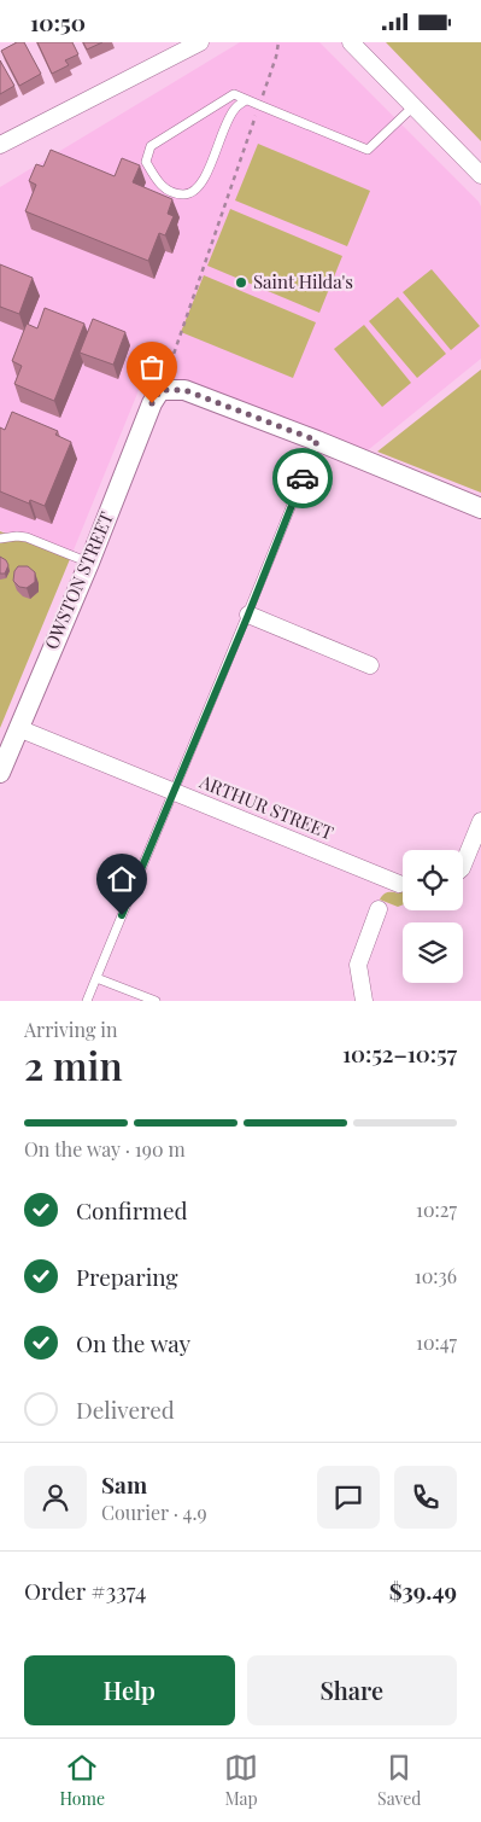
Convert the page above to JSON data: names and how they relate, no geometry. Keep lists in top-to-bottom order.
{
  "streets": {
    "street": ["OWSTON STREET", "ARTHUR STREET"]
  },
  "crossings": [
    ["OWSTON STREET", "ARTHUR STREET"]
  ],
  "places": ["Saint Hilda's"],
  "page": {
    "status": "10:50",
    "heading": ["2 min", "Arriving in", "10:52–10:57"],
    "panel": [
      "Sam",
      "Courier · 4.9",
      "Order #3374",
      "$39.49"
    ],
    "bar": "On the way · 190 m",
    "list": [
      ["Confirmed", "10:27"],
      ["Preparing", "10:36"],
      ["On the way", "10:47"],
      "Delivered"
    ],
    "buttons": ["Help", "Share"],
    "tabs": ["Home", "Map", "Saved"]
  }
}
